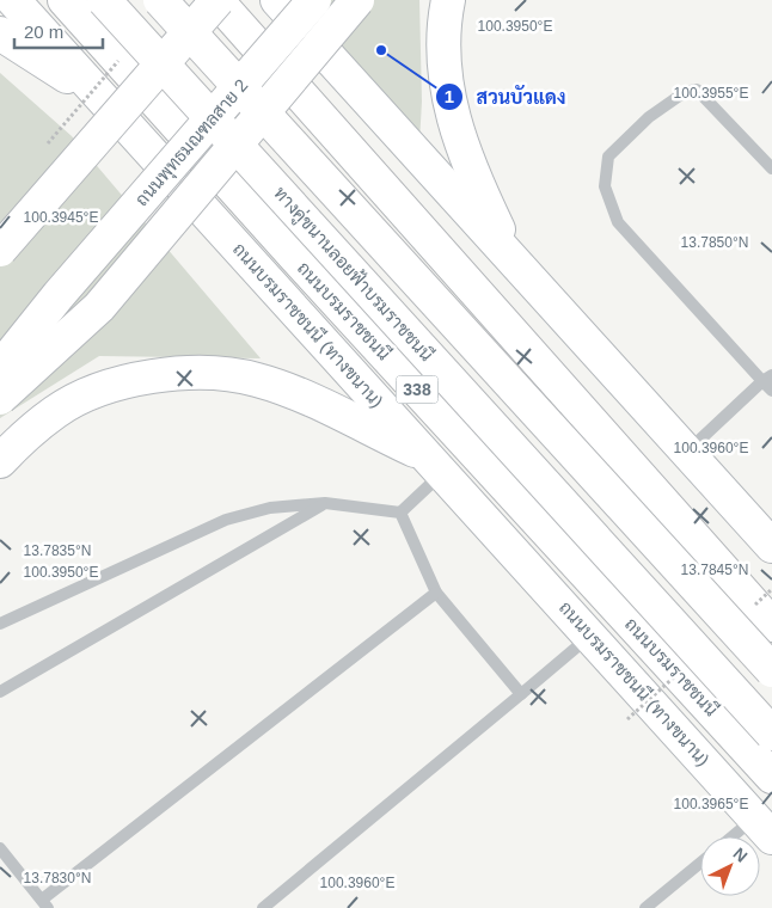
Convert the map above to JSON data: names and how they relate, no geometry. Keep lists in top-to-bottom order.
{
  "streets": {
    "main road": [
      "ถนนพุทธมณฑลสาย 2",
      "ทางคู่ขนานลอยฟ้าบรมราชชนนี",
      "ถนนบรมราชชนนี",
      "ถนนบรมราชชนนี (ทางขนาน)",
      "338"
    ]
  },
  "places": ["สวนบัวแดง"],
  "scale_bar": "20 m",
  "north": "top right",
  "coordinates": [
    "100.3950°E",
    "100.3955°E",
    "100.3945°E",
    "13.7850°N",
    "100.3960°E",
    "13.7835°N",
    "13.7845°N",
    "100.3965°E",
    "13.7830°N"
  ]
}
